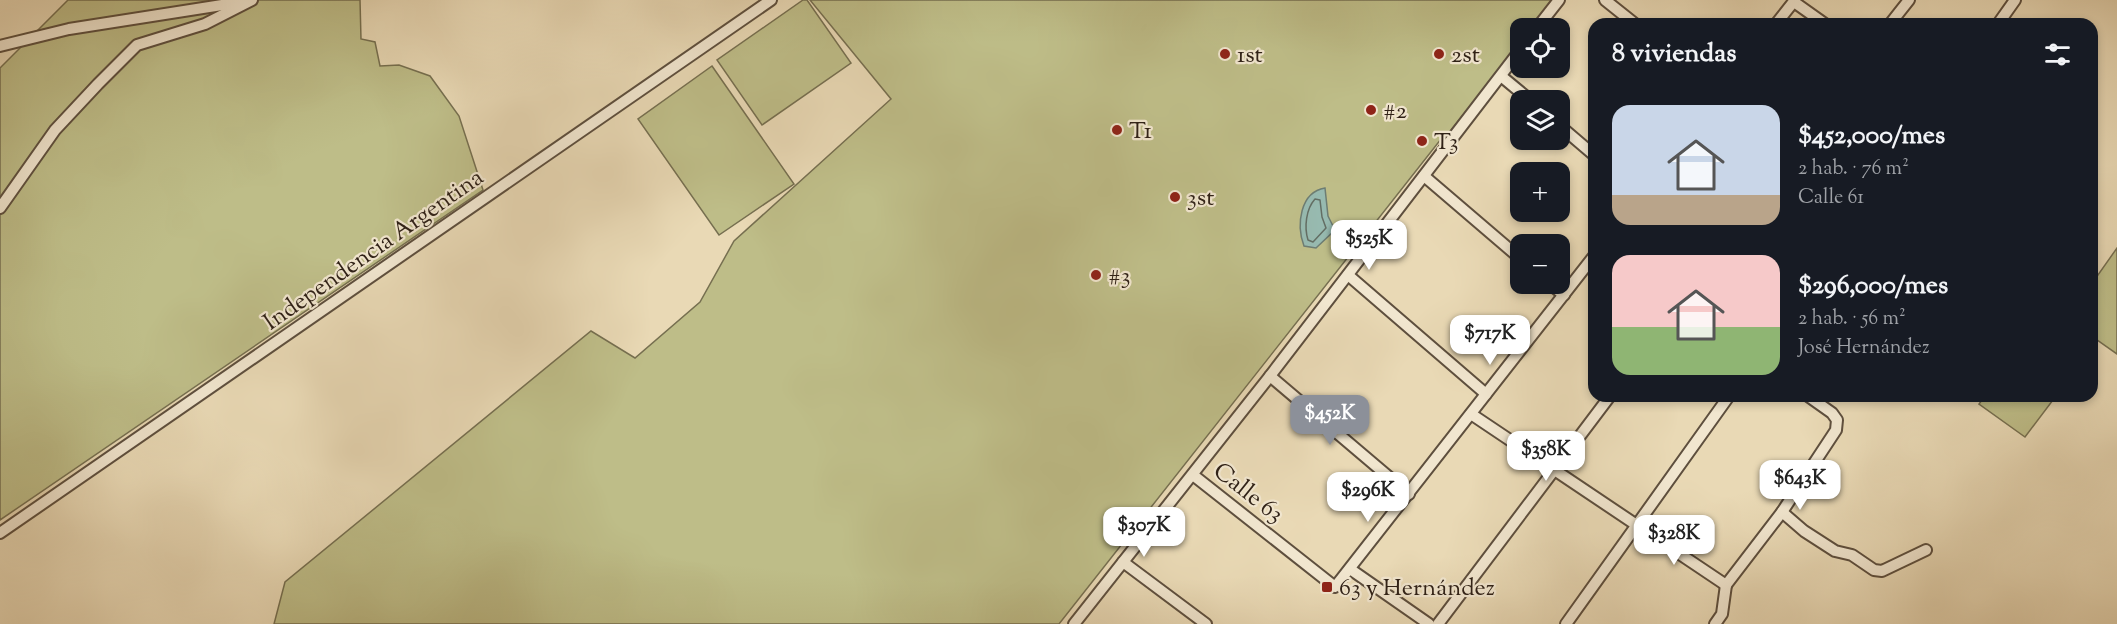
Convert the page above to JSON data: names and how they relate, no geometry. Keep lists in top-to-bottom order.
{
  "streets": {
    "street": ["Independencia Argentina", "Calle 63"]
  },
  "places": {
    "other": [
      "1st",
      "2st",
      "#2",
      "T1",
      "T3",
      "3st",
      "#3"
    ],
    "transit": ["63 y Hernández"]
  },
  "page": {
    "map_buttons": ["+", "−"],
    "heading": "8 viviendas",
    "list": [
      {
        "name": "$452,000/mes",
        "note": "2 hab. · 76 m² · Calle 61"
      },
      {
        "name": "$296,000/mes",
        "note": "2 hab. · 56 m² · José Hernández"
      }
    ],
    "price": [
      "$525K",
      "$717K",
      "$452K",
      "$358K",
      "$643K",
      "$296K",
      "$307K",
      "$328K"
    ]
  }
}
